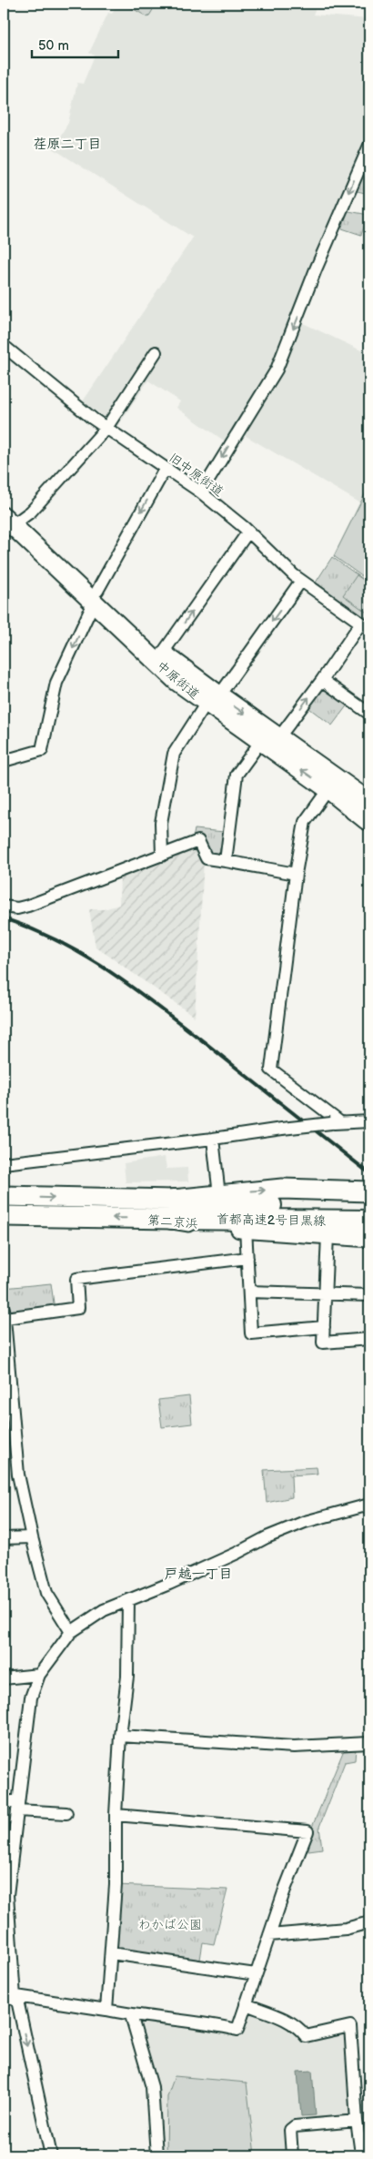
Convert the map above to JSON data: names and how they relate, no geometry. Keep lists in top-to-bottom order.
{
  "streets": {
    "highway": ["首都高速2号目黒線", "第二京浜"],
    "main road": ["中原街道"],
    "street": ["旧中原街道"]
  },
  "crossings": [
    ["首都高速2号目黒線", "第二京浜"]
  ],
  "districts": ["荏原二丁目", "戸越一丁目"],
  "parks": ["わかば公園"],
  "scale_bar": "50 m"
}
